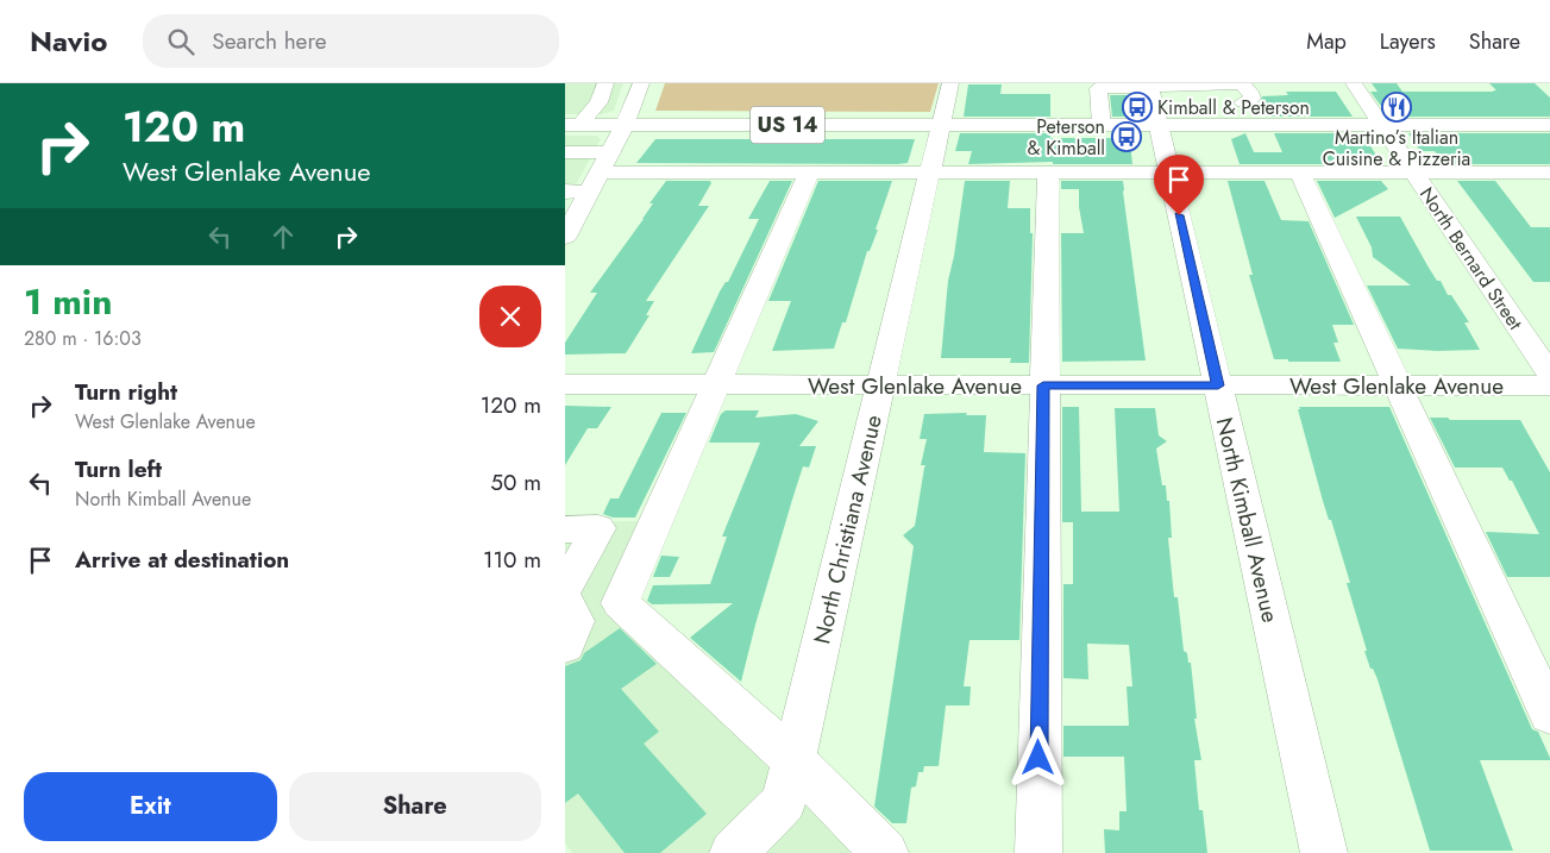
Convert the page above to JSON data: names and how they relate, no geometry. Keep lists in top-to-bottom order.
{
  "streets": {
    "street": [
      "US 14",
      "North Bernard Street",
      "West Glenlake Avenue",
      "North Kimball Avenue",
      "North Christiana Avenue"
    ]
  },
  "crossings": [
    ["US 14", "North Bernard Street"],
    ["US 14", "North Kimball Avenue"],
    ["US 14", "North Christiana Avenue"],
    ["West Glenlake Avenue", "North Kimball Avenue"],
    ["West Glenlake Avenue", "North Christiana Avenue"]
  ],
  "places": {
    "bus stop": ["Kimball & Peterson", "Peterson & Kimball"],
    "restaurant": ["Martino’s Italian Cuisine & Pizzeria"]
  },
  "page": {
    "header": "Navio",
    "search": "Search here",
    "nav": ["Map", "Layers", "Share"],
    "turn": ["120 m", "West Glenlake Avenue"],
    "heading": ["1 min", "280 m · 16:03"],
    "list": [
      {
        "name": "Turn right",
        "note": "West Glenlake Avenue",
        "value": "120 m"
      },
      {
        "name": "Turn left",
        "note": "North Kimball Avenue",
        "value": "50 m"
      },
      {
        "name": "Arrive at destination",
        "value": "110 m"
      }
    ],
    "buttons": ["Exit", "Share"]
  }
}
